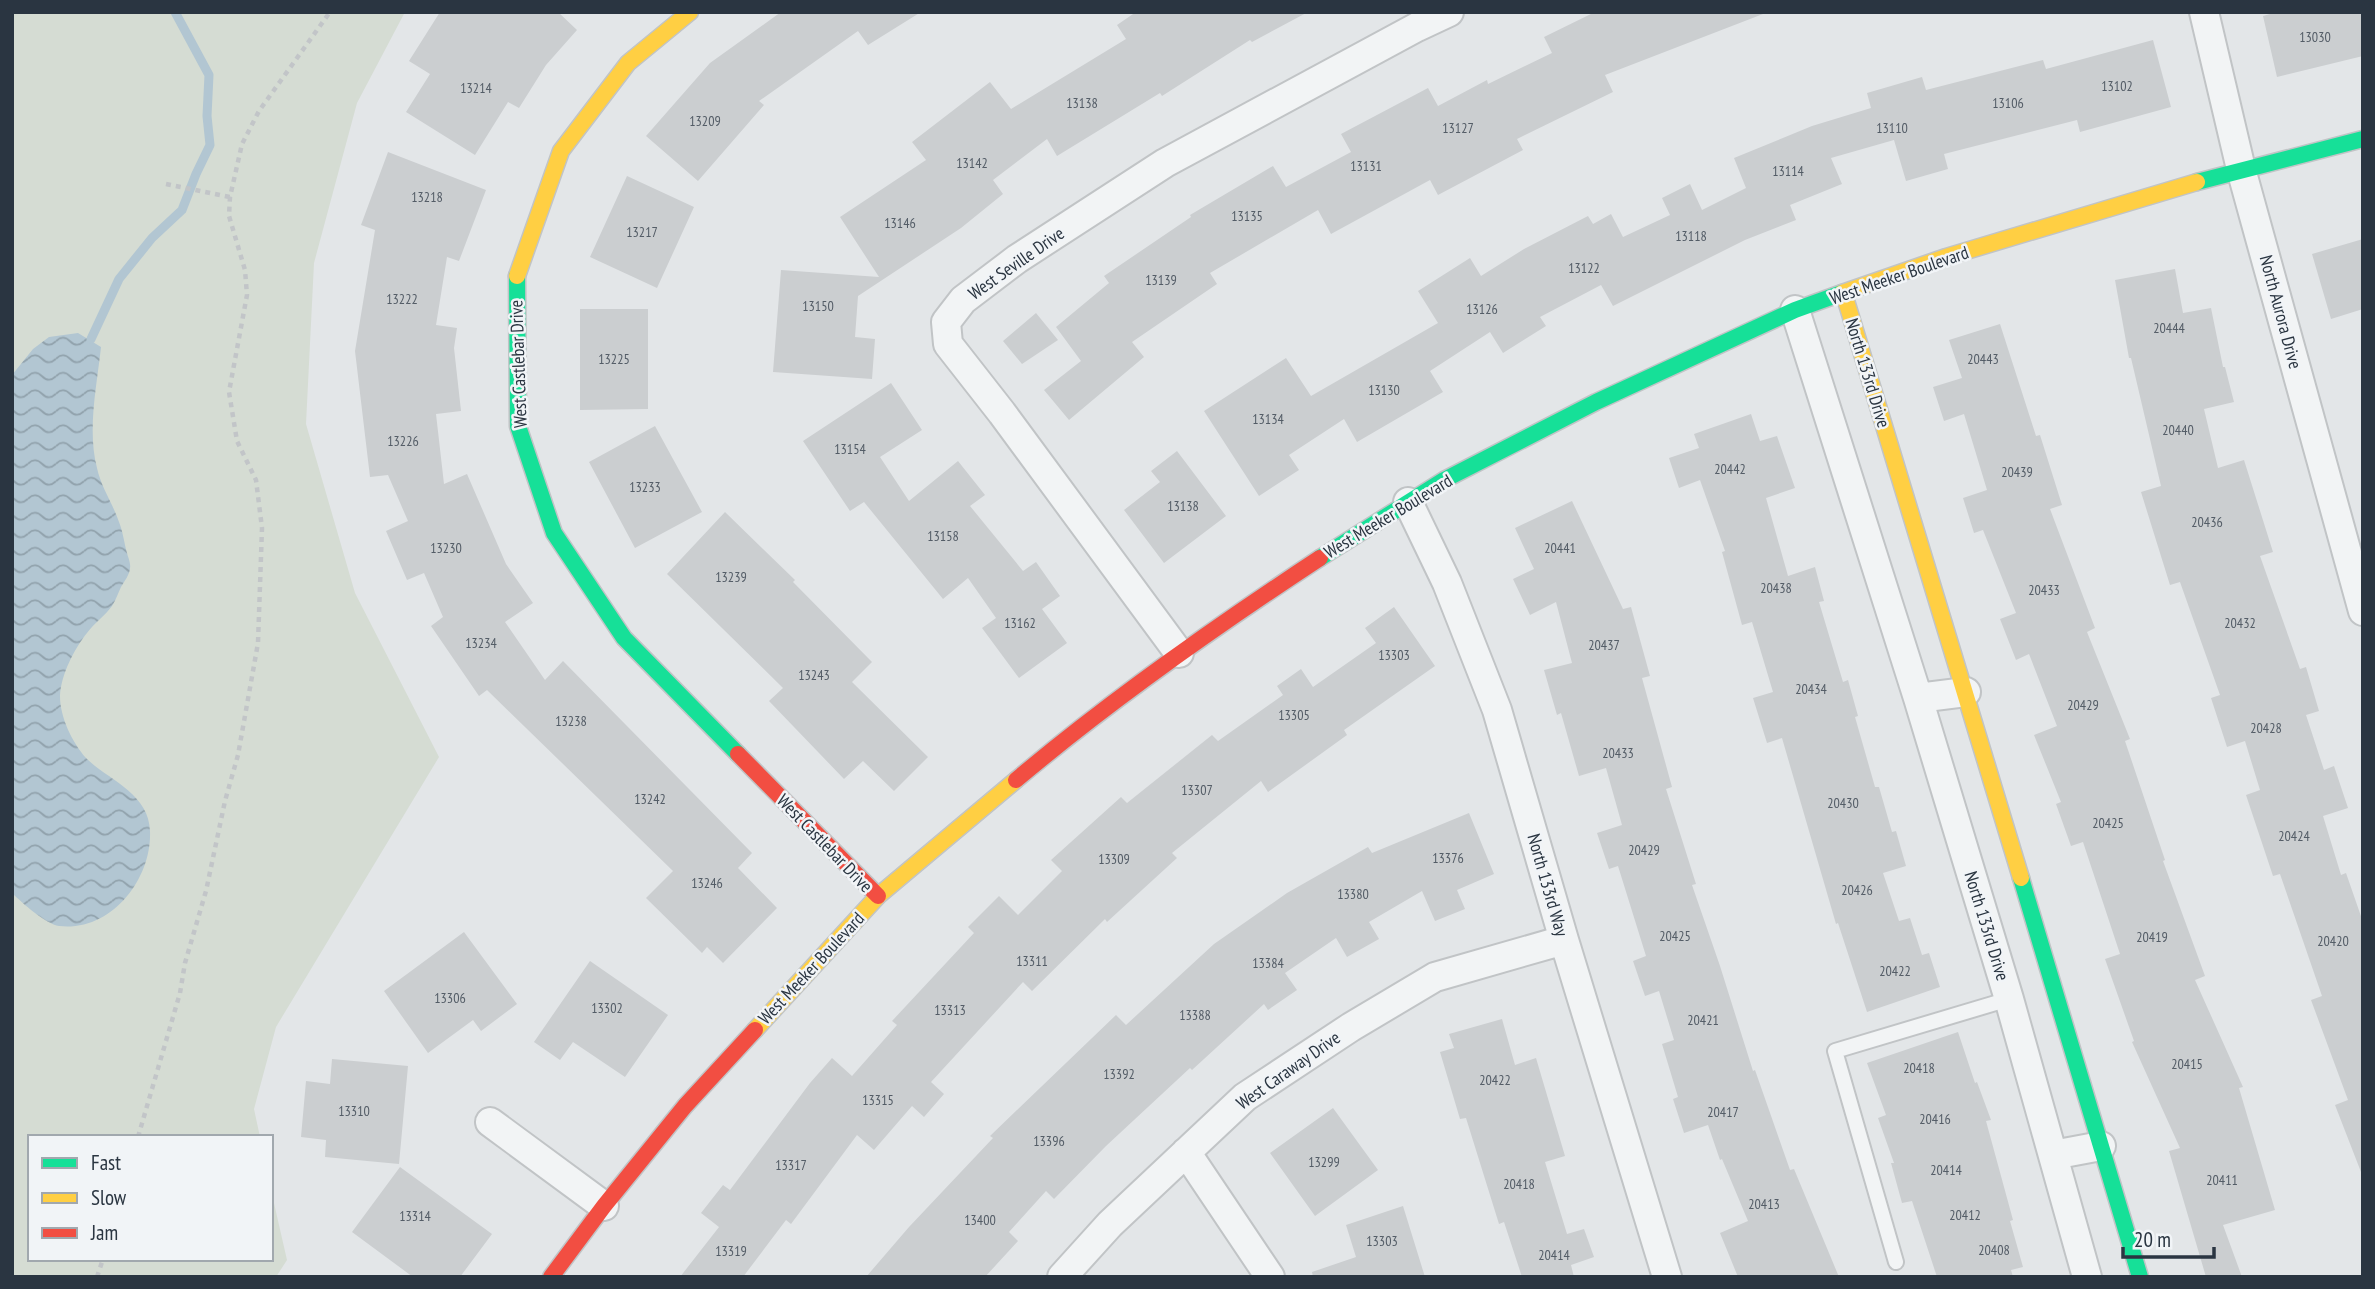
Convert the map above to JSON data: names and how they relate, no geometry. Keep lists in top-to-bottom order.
{
  "streets": {
    "street": [
      "West Seville Drive",
      "West Meeker Boulevard",
      "North Aurora Drive",
      "West Castlebar Drive",
      "North 133rd Drive",
      "North 133rd Way",
      "West Caraway Drive"
    ]
  },
  "crossings": [
    ["West Seville Drive", "West Meeker Boulevard"],
    ["West Meeker Boulevard", "North Aurora Drive"],
    ["West Meeker Boulevard", "West Castlebar Drive"],
    ["West Meeker Boulevard", "North 133rd Drive"],
    ["West Meeker Boulevard", "North 133rd Way"],
    ["North 133rd Way", "West Caraway Drive"]
  ],
  "house_numbers": [
    "13030",
    "13102",
    "13214",
    "13138",
    "13106",
    "13209",
    "13127",
    "13110",
    "13142",
    "13131",
    "13114",
    "13218",
    "13135",
    "13146",
    "13217",
    "13118",
    "13122",
    "13139",
    "13222",
    "13150",
    "13126",
    "20444",
    "13225",
    "20443",
    "13130",
    "13134",
    "20440",
    "13226",
    "13154",
    "20442",
    "20439",
    "13233",
    "13138",
    "20436",
    "13158",
    "13230",
    "20441",
    "13239",
    "20438",
    "20433",
    "13162",
    "20432",
    "13234",
    "20437",
    "13303",
    "13243",
    "20434",
    "20429",
    "13305",
    "13238",
    "20428",
    "20433",
    "13307",
    "13242",
    "20430",
    "20425",
    "20424",
    "20429",
    "13376",
    "13309",
    "13246",
    "20426",
    "13380",
    "20425",
    "20419",
    "20420",
    "13311",
    "13384",
    "20422",
    "13306",
    "13302",
    "13313",
    "13388",
    "20421",
    "20415",
    "20418",
    "13392",
    "20422",
    "13315",
    "13310",
    "20417",
    "20416",
    "13396",
    "13299",
    "13317",
    "20414",
    "20411",
    "20418",
    "20413",
    "20412",
    "13314",
    "13400",
    "13303",
    "20408",
    "13319",
    "20414"
  ],
  "legend": ["Fast", "Slow", "Jam"],
  "scale_bar": "20 m"
}
